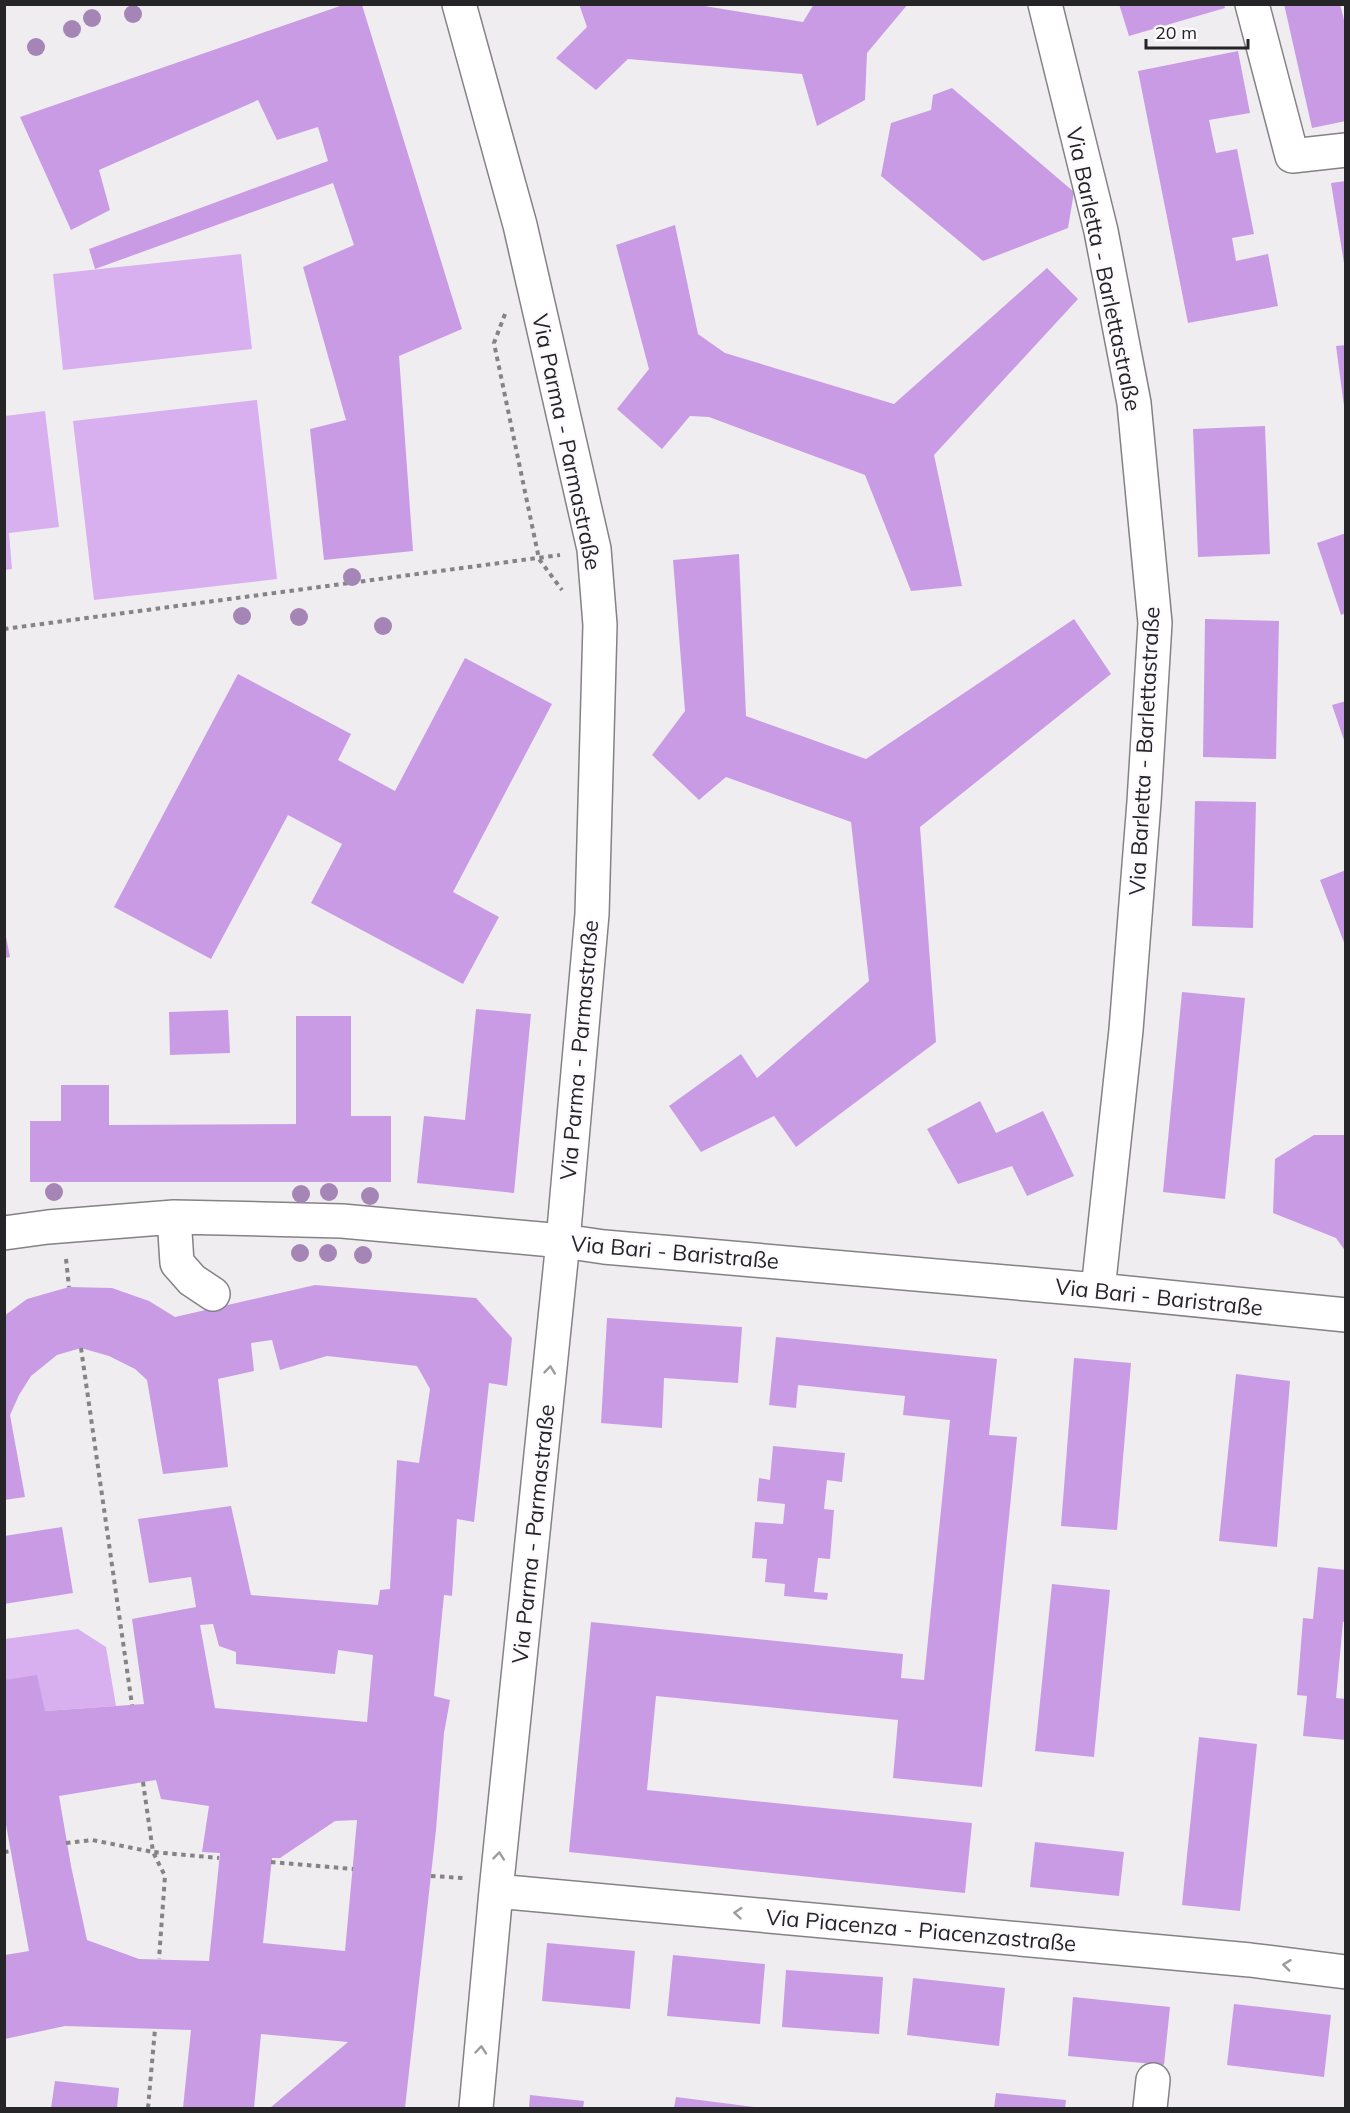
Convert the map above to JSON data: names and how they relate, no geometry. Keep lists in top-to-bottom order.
{
  "streets": {
    "street": [
      "Via Barletta - Barlettastraße",
      "Via Parma - Parmastraße",
      "Via Bari - Baristraße",
      "Via Piacenza - Piacenzastraße"
    ]
  },
  "crossings": [
    ["Via Barletta - Barlettastraße", "Via Bari - Baristraße"],
    ["Via Parma - Parmastraße", "Via Bari - Baristraße"],
    ["Via Parma - Parmastraße", "Via Piacenza - Piacenzastraße"]
  ],
  "one_way": ["Via Parma - Parmastraße", "Via Piacenza - Piacenzastraße"],
  "scale_bar": "20 m"
}
